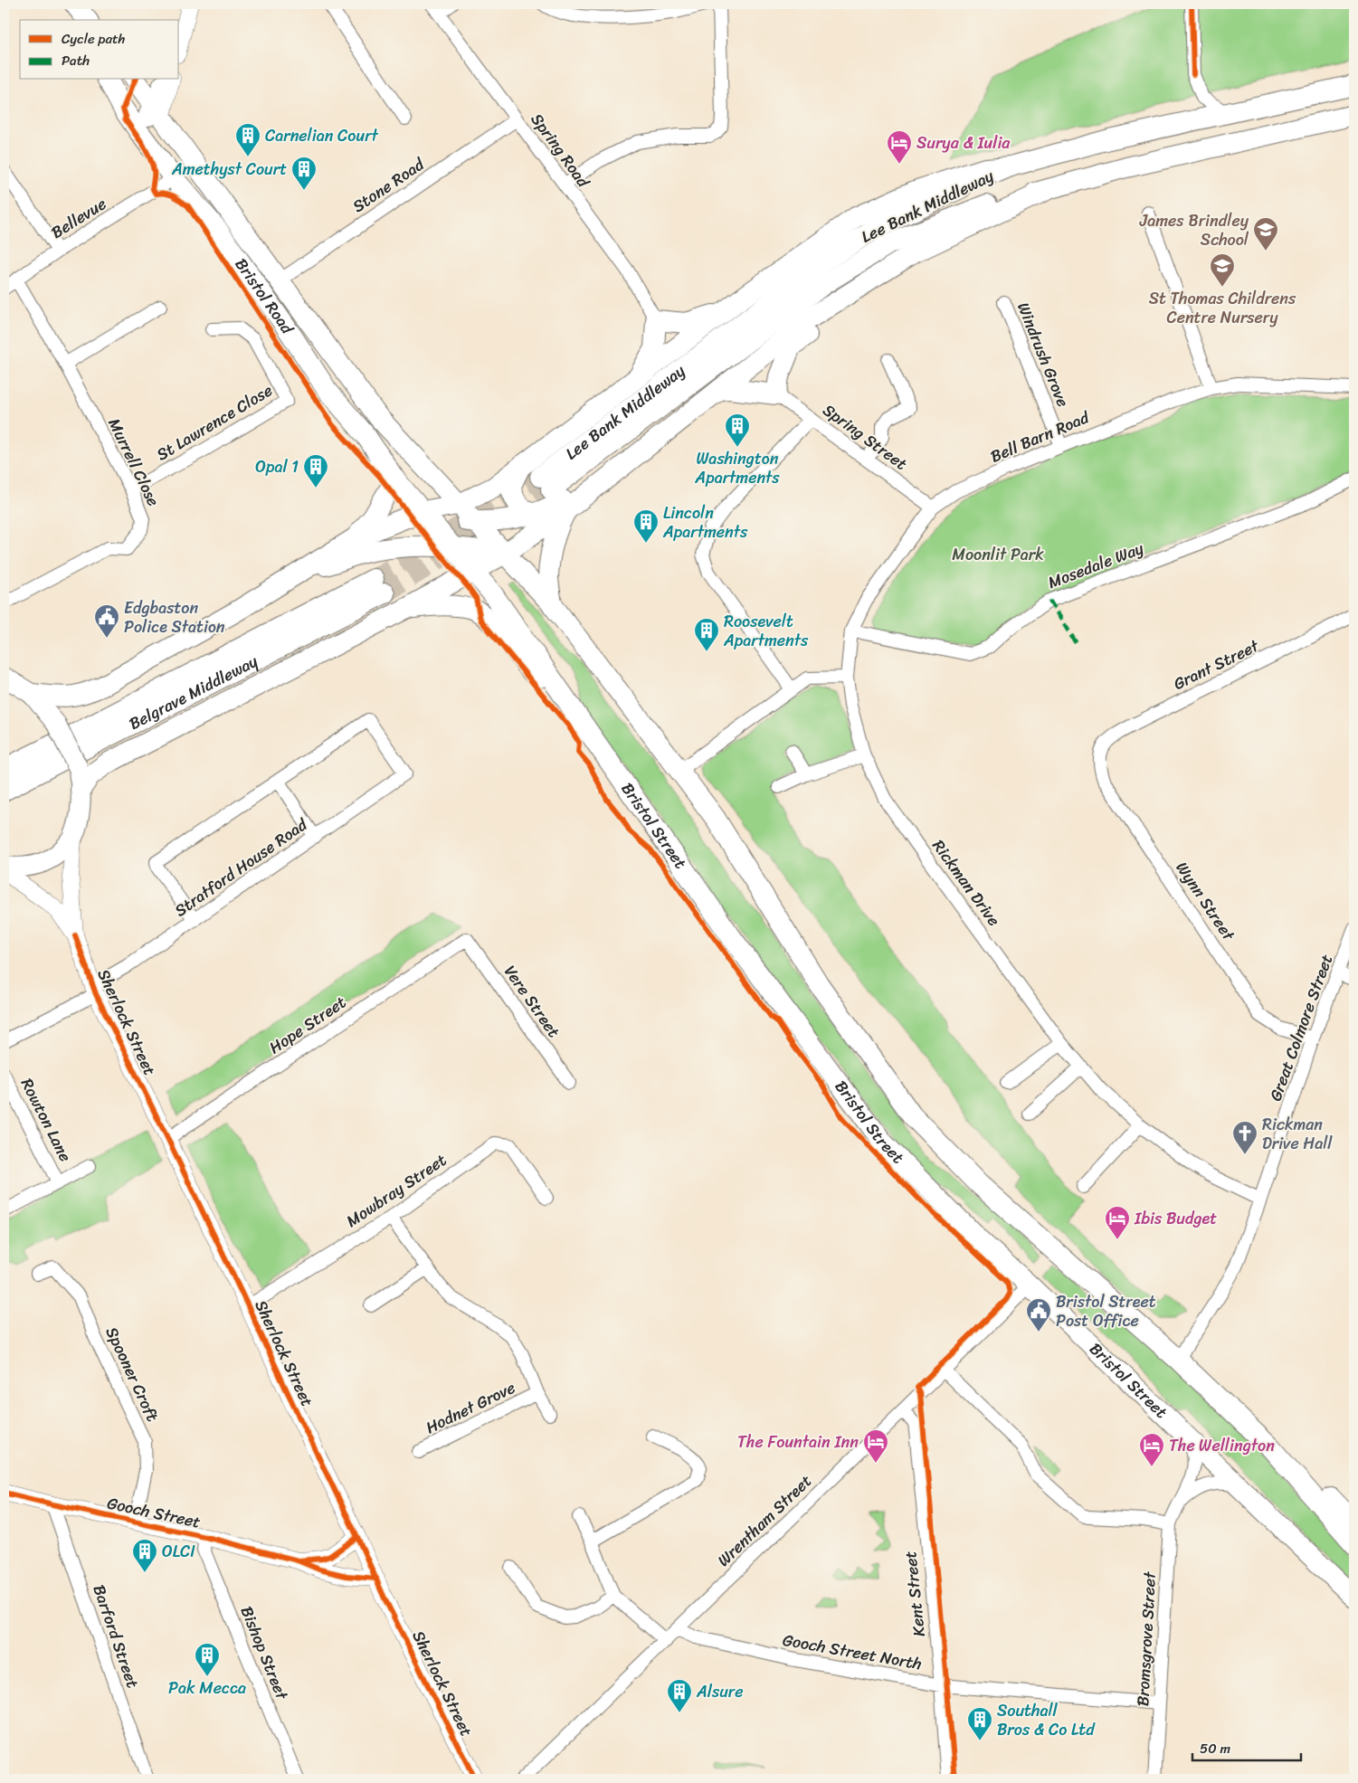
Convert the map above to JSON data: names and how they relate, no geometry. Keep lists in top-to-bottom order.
{
  "streets": {
    "highway": [
      "Lee Bank Middleway",
      "Bristol Road",
      "Belgrave Middleway",
      "Bristol Street"
    ],
    "street": [
      "Spring Road",
      "Stone Road",
      "Bellevue",
      "Windrush Grove",
      "St Lawrence Close",
      "Spring Street",
      "Bell Barn Road",
      "Murrell Close",
      "Mosedale Way",
      "Grant Street",
      "Stratford House Road",
      "Rickman Drive",
      "Wynn Street",
      "Vere Street",
      "Sherlock Street",
      "Hope Street",
      "Great Colmore Street",
      "Rowton Lane",
      "Mowbray Street",
      "Spooner Croft",
      "Hodnet Grove",
      "Gooch Street",
      "Wrentham Street",
      "Kent Street",
      "Barford Street",
      "Bromsgrove Street",
      "Gooch Street North",
      "Bishop Street"
    ]
  },
  "crossings": [
    ["Spring Road", "Stone Road"],
    ["Stone Road", "Bristol Road"],
    ["Bellevue", "Bristol Road"],
    ["Bellevue", "Murrell Close"],
    ["Bristol Road", "Bristol Street"],
    ["Windrush Grove", "Bell Barn Road"],
    ["St Lawrence Close", "Murrell Close"],
    ["Spring Street", "Bell Barn Road"],
    ["Bell Barn Road", "Mosedale Way"],
    ["Bell Barn Road", "Rickman Drive"],
    ["Grant Street", "Wynn Street"],
    ["Bristol Street", "Wrentham Street"],
    ["Bristol Street", "Bromsgrove Street"],
    ["Stratford House Road", "Sherlock Street"],
    ["Rickman Drive", "Great Colmore Street"],
    ["Wynn Street", "Great Colmore Street"],
    ["Vere Street", "Hope Street"],
    ["Sherlock Street", "Hope Street"],
    ["Sherlock Street", "Mowbray Street"],
    ["Sherlock Street", "Gooch Street"],
    ["Spooner Croft", "Gooch Street"],
    ["Gooch Street", "Barford Street"],
    ["Gooch Street", "Bishop Street"],
    ["Wrentham Street", "Kent Street"],
    ["Wrentham Street", "Gooch Street North"],
    ["Kent Street", "Gooch Street North"],
    ["Bromsgrove Street", "Gooch Street North"]
  ],
  "parks": ["Moonlit Park"],
  "places": {
    "building": [
      "Carnelian Court",
      "Amethyst Court",
      "Washington Apartments",
      "Opal 1",
      "Lincoln Apartments",
      "Roosevelt Apartments",
      "OLCI",
      "Pak Mecca",
      "Alsure",
      "Southall Bros & Co Ltd"
    ],
    "hotel": [
      "Surya & Iulia",
      "Ibis Budget",
      "The Fountain Inn",
      "The Wellington"
    ],
    "school or university": ["James Brindley School", "St Thomas Childrens Centre Nursery"],
    "public building": ["Edgbaston Police Station", "Bristol Street Post Office"],
    "church": ["Rickman Drive Hall"]
  },
  "legend": ["Cycle path", "Path"],
  "scale_bar": "50 m"
}
